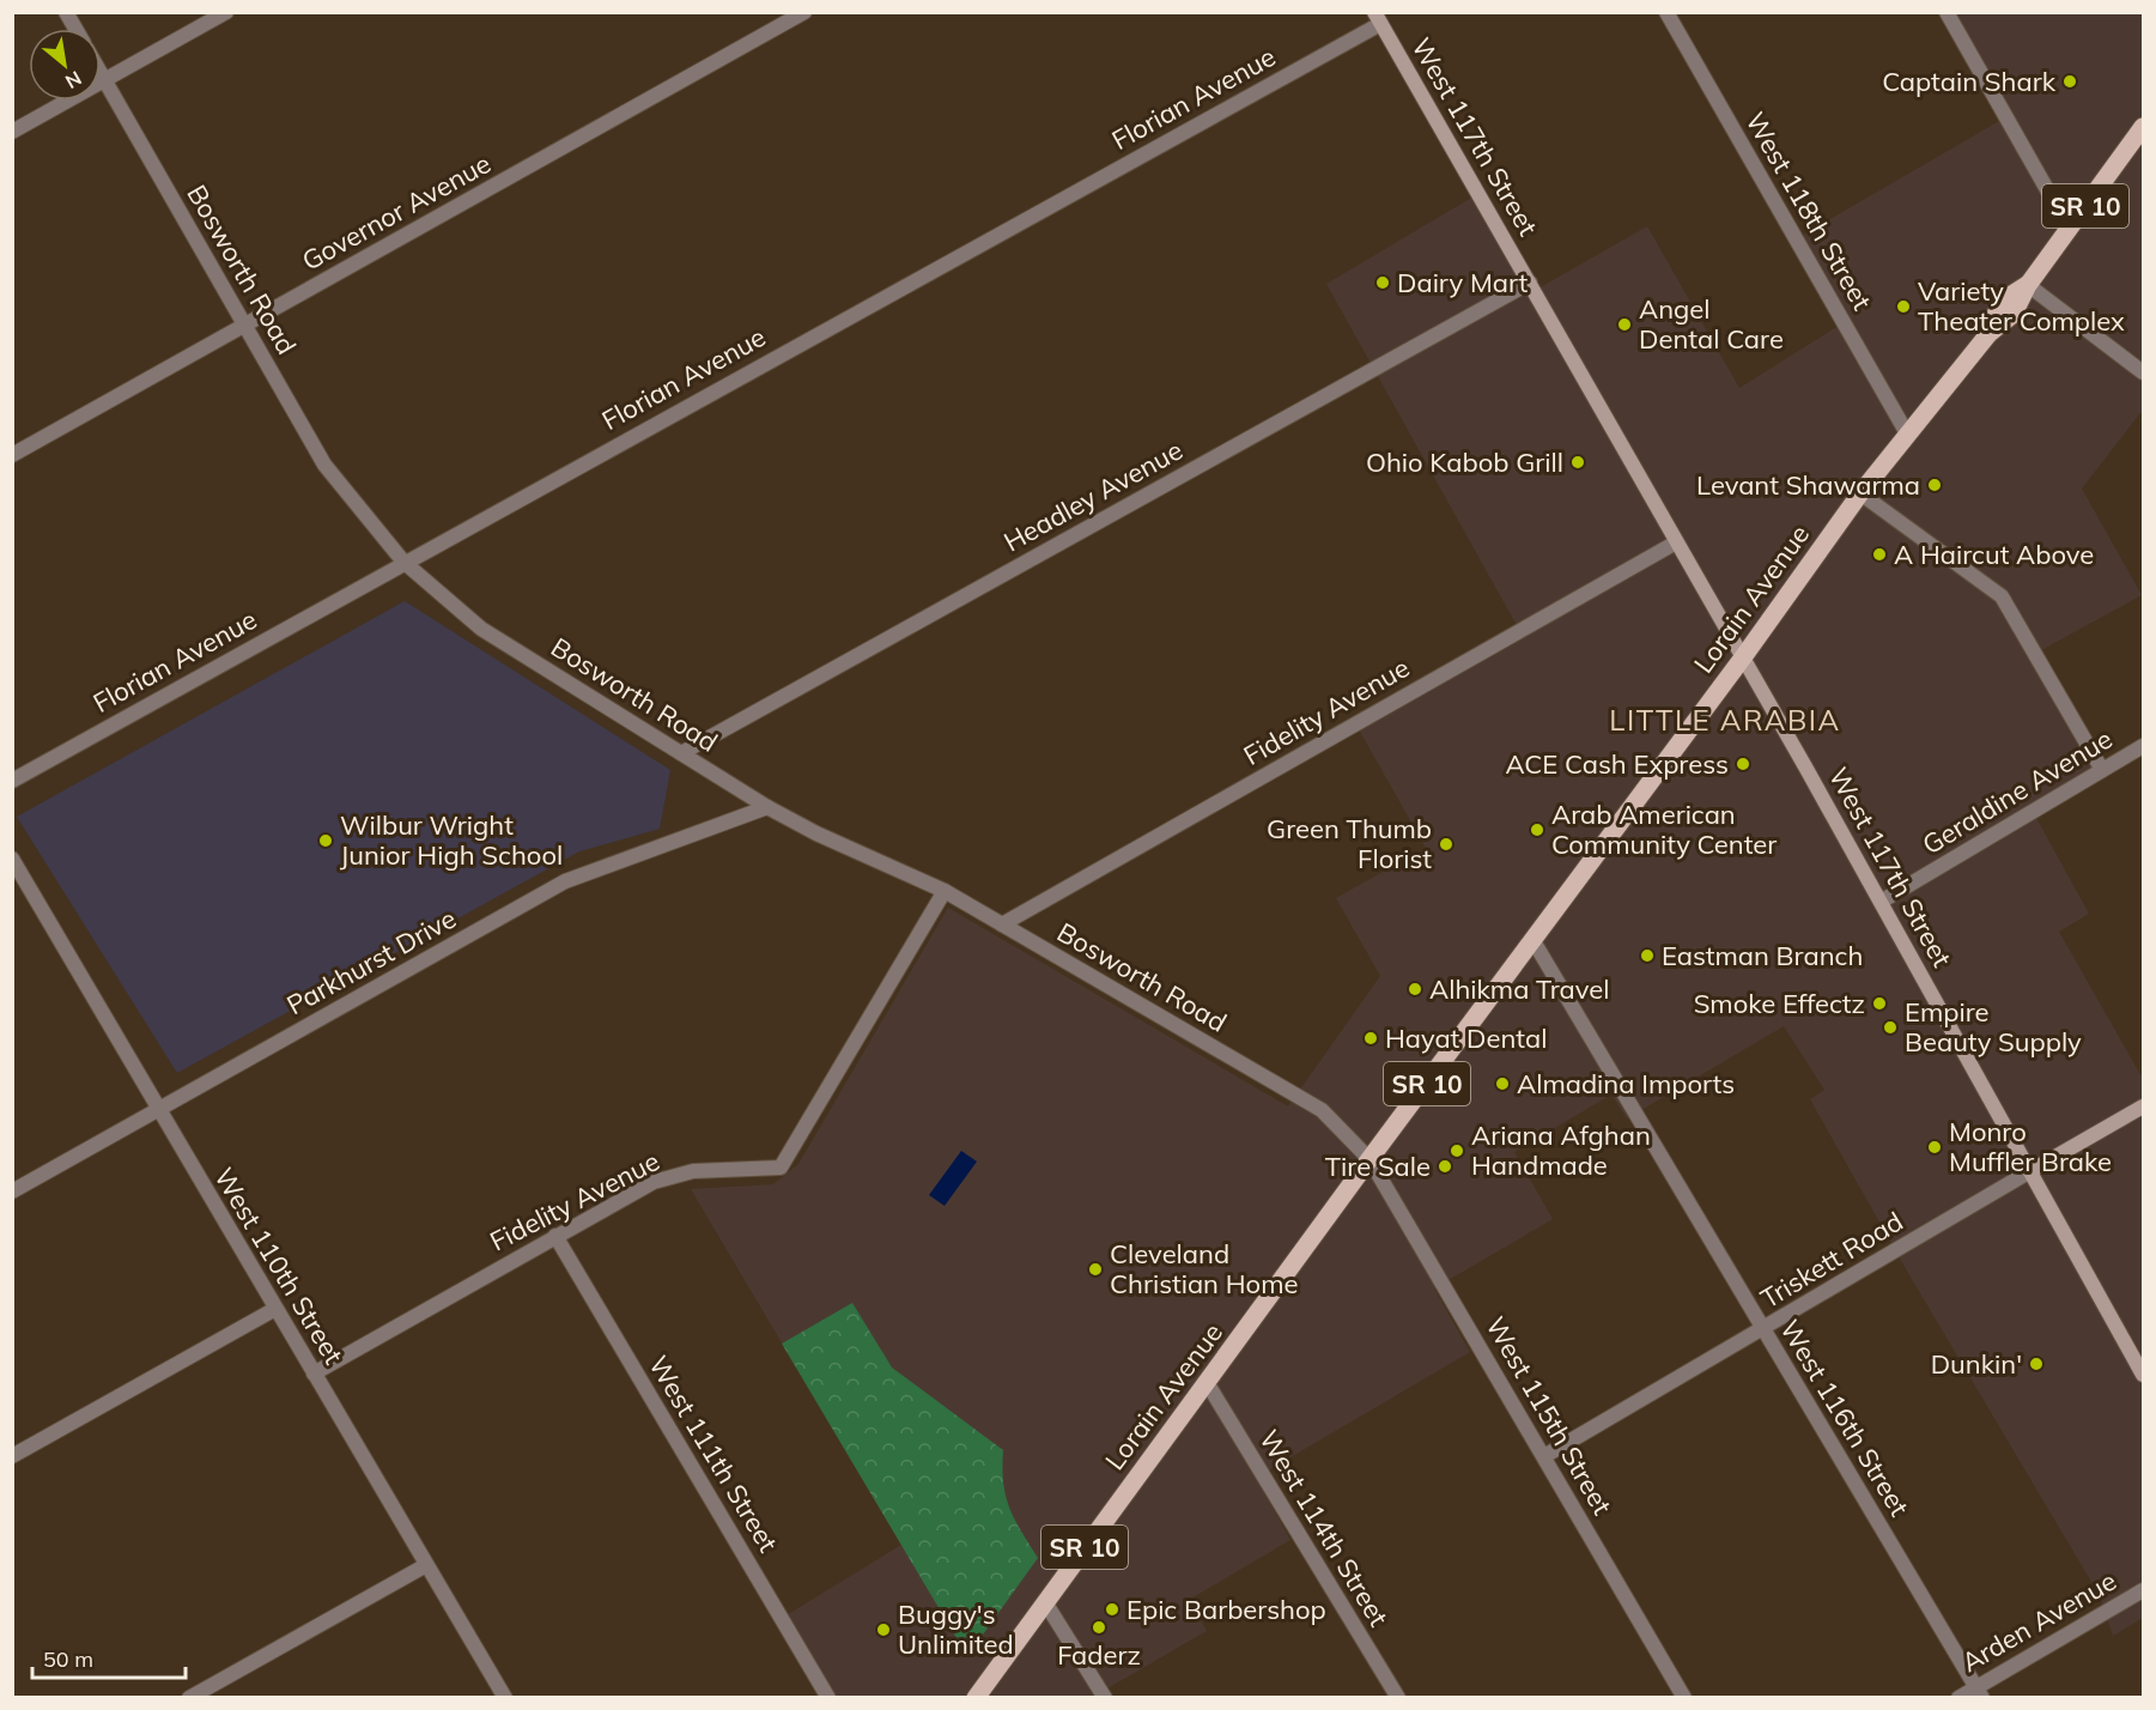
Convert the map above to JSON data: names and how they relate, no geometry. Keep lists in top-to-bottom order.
{
  "streets": {
    "main road": [
      "West 117th Street",
      "SR 10",
      "Lorain Avenue",
      "Triskett Road"
    ],
    "street": [
      "Florian Avenue",
      "West 118th Street",
      "Governor Avenue",
      "Bosworth Road",
      "Headley Avenue",
      "Fidelity Avenue",
      "Geraldine Avenue",
      "Parkhurst Drive",
      "West 110th Street",
      "West 115th Street",
      "West 116th Street",
      "West 111th Street",
      "West 114th Street",
      "Arden Avenue"
    ]
  },
  "crossings": [
    ["Florian Avenue", "West 117th Street"],
    ["Florian Avenue", "Bosworth Road"],
    ["West 117th Street", "Headley Avenue"],
    ["West 117th Street", "Lorain Avenue"],
    ["West 117th Street", "Fidelity Avenue"],
    ["West 117th Street", "Geraldine Avenue"],
    ["West 117th Street", "Triskett Road"],
    ["West 118th Street", "Lorain Avenue"],
    ["Governor Avenue", "Bosworth Road"],
    ["Bosworth Road", "Headley Avenue"],
    ["Bosworth Road", "Lorain Avenue"],
    ["Bosworth Road", "Fidelity Avenue"],
    ["Bosworth Road", "Parkhurst Drive"],
    ["Bosworth Road", "West 115th Street"],
    ["Lorain Avenue", "West 115th Street"],
    ["Lorain Avenue", "West 116th Street"],
    ["Lorain Avenue", "West 114th Street"],
    ["Fidelity Avenue", "West 110th Street"],
    ["Fidelity Avenue", "West 111th Street"],
    ["Parkhurst Drive", "West 110th Street"],
    ["Triskett Road", "West 115th Street"],
    ["Triskett Road", "West 116th Street"],
    ["West 116th Street", "Arden Avenue"]
  ],
  "districts": ["LITTLE ARABIA"],
  "places": [
    "Captain Shark",
    "Dairy Mart",
    "Variety Theater Complex",
    "Angel Dental Care",
    "Ohio Kabob Grill",
    "Levant Shawarma",
    "A Haircut Above",
    "ACE Cash Express",
    "Arab American Community Center",
    "Wilbur Wright Junior High School",
    "Green Thumb Florist",
    "Eastman Branch",
    "Alhikma Travel",
    "Smoke Effectz",
    "Empire Beauty Supply",
    "Hayat Dental",
    "Almadina Imports",
    "Monro Muffler Brake",
    "Ariana Afghan Handmade",
    "Tire Sale",
    "Cleveland Christian Home",
    "Dunkin'",
    "Epic Barbershop",
    "Faderz",
    "Buggy's Unlimited"
  ],
  "scale_bar": "50 m",
  "north": "bottom right"
}
